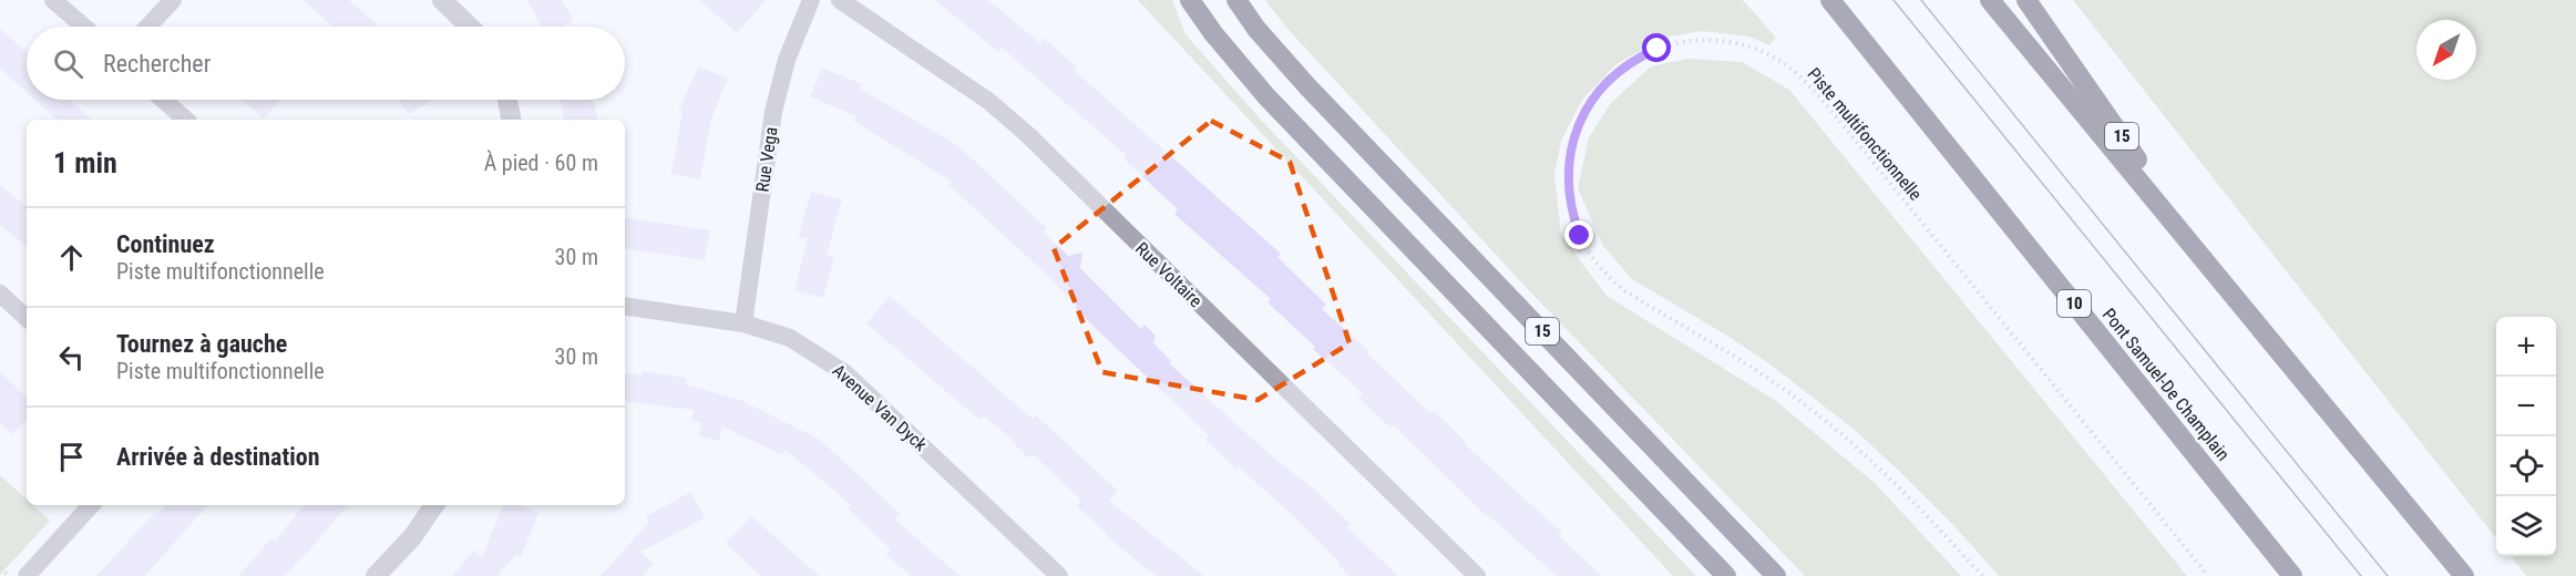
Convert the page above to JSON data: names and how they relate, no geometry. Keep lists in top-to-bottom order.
{
  "streets": {
    "highway": ["15", "10", "Pont Samuel-De Champlain"],
    "street": ["Rue Vega", "Rue Voltaire", "Avenue Van Dyck"],
    "path": ["Piste multifonctionnelle"]
  },
  "crossings": [
    ["Rue Vega", "Avenue Van Dyck"],
    ["10", "Pont Samuel-De Champlain"]
  ],
  "north": "bottom left",
  "page": {
    "search": "Rechercher",
    "heading": ["1 min", "À pied · 60 m"],
    "list": [
      ["Continuez", "Piste multifonctionnelle", "30 m"],
      ["Tournez à gauche", "Piste multifonctionnelle", "30 m"],
      "Arrivée à destination"
    ],
    "map_buttons": ["+", "−"]
  }
}
